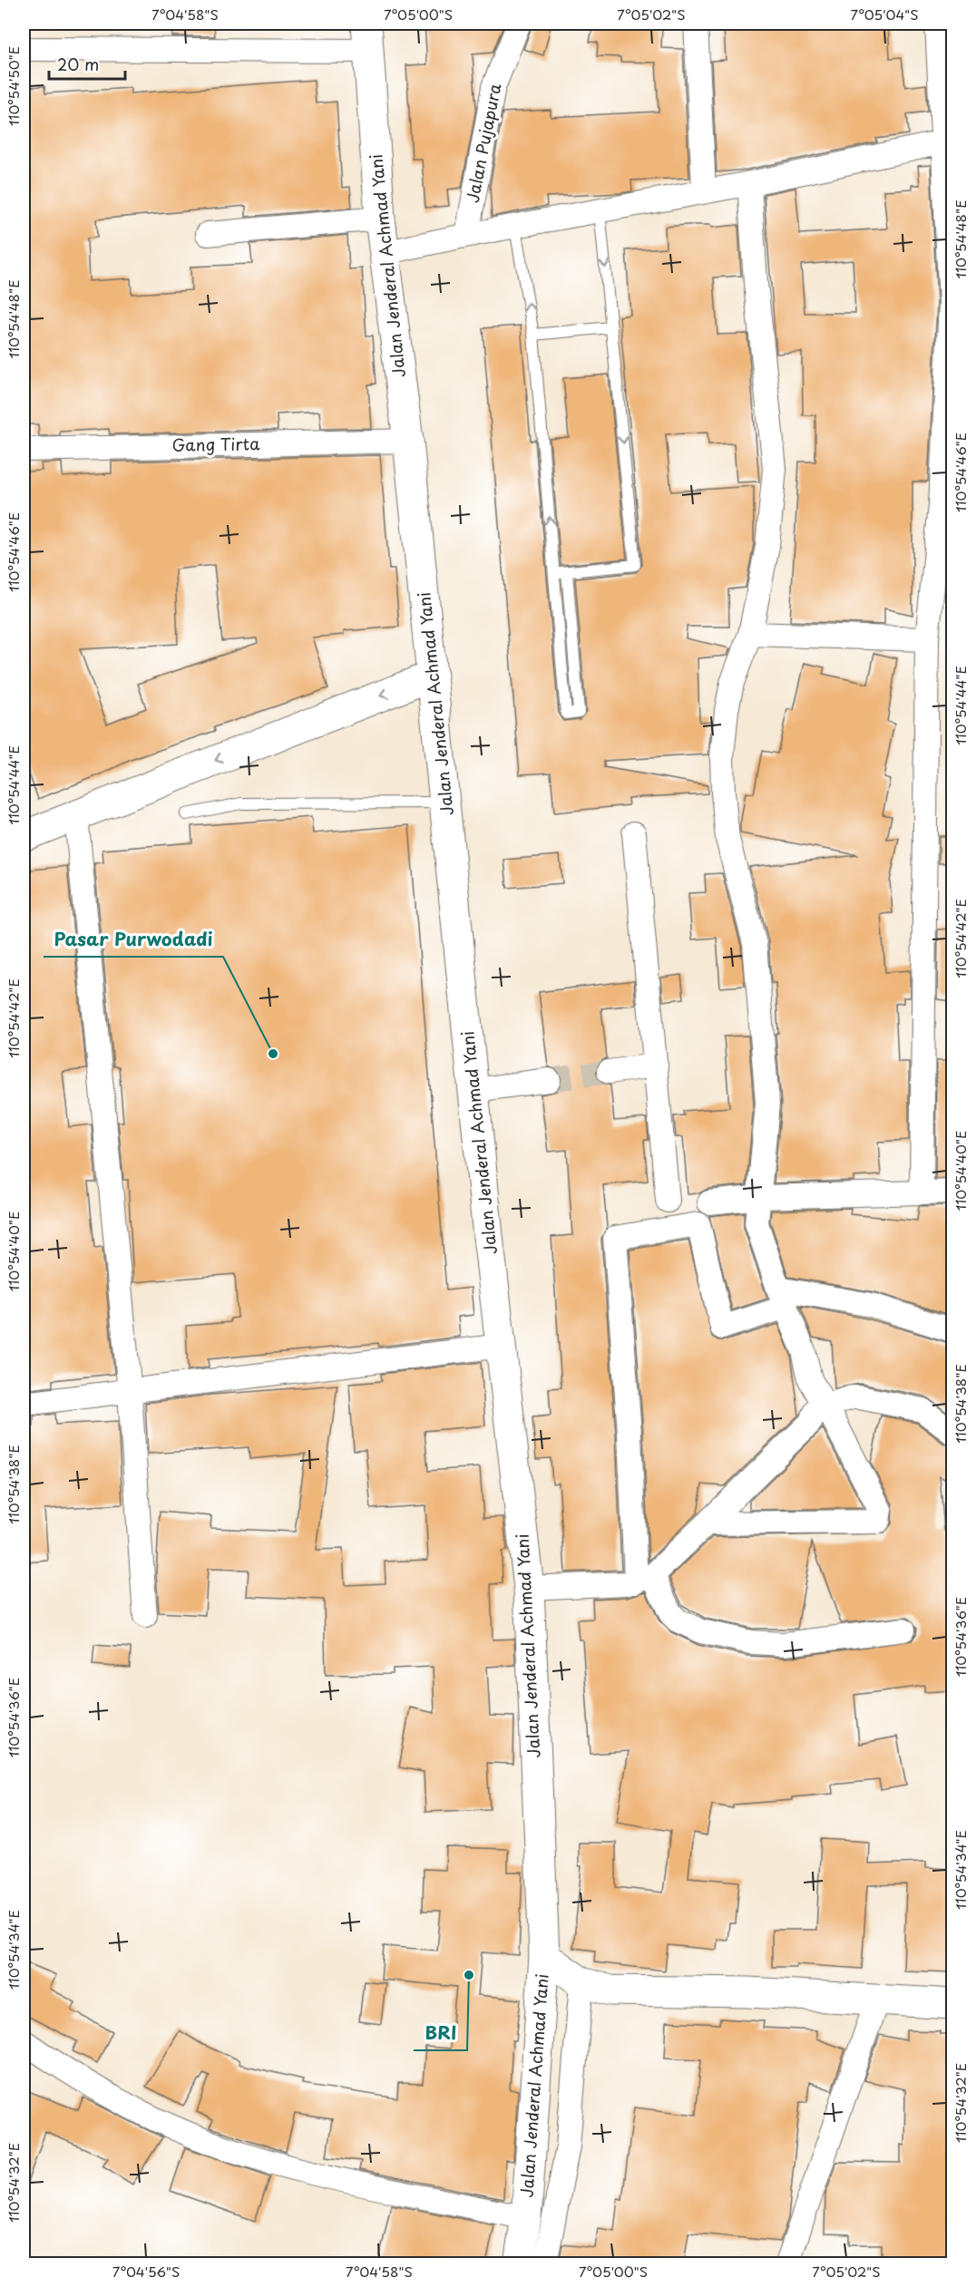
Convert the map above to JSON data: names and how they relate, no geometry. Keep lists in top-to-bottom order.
{
  "streets": {
    "main road": ["Jalan Jenderal Achmad Yani"],
    "street": ["Jalan Pujapura", "Gang Tirta"]
  },
  "crossings": [
    ["Jalan Jenderal Achmad Yani", "Gang Tirta"]
  ],
  "places": ["Pasar Purwodadi", "BRI"],
  "scale_bar": "20 m",
  "coordinates": [
    "7°04'58\"S",
    "7°05'00\"S",
    "7°05'02\"S",
    "7°05'04\"S",
    "110°54'50\"E",
    "110°54'48\"E",
    "110°54'46\"E",
    "110°54'44\"E",
    "110°54'42\"E",
    "110°54'40\"E",
    "110°54'38\"E",
    "110°54'36\"E",
    "110°54'34\"E",
    "110°54'32\"E",
    "7°04'56\"S"
  ]
}
